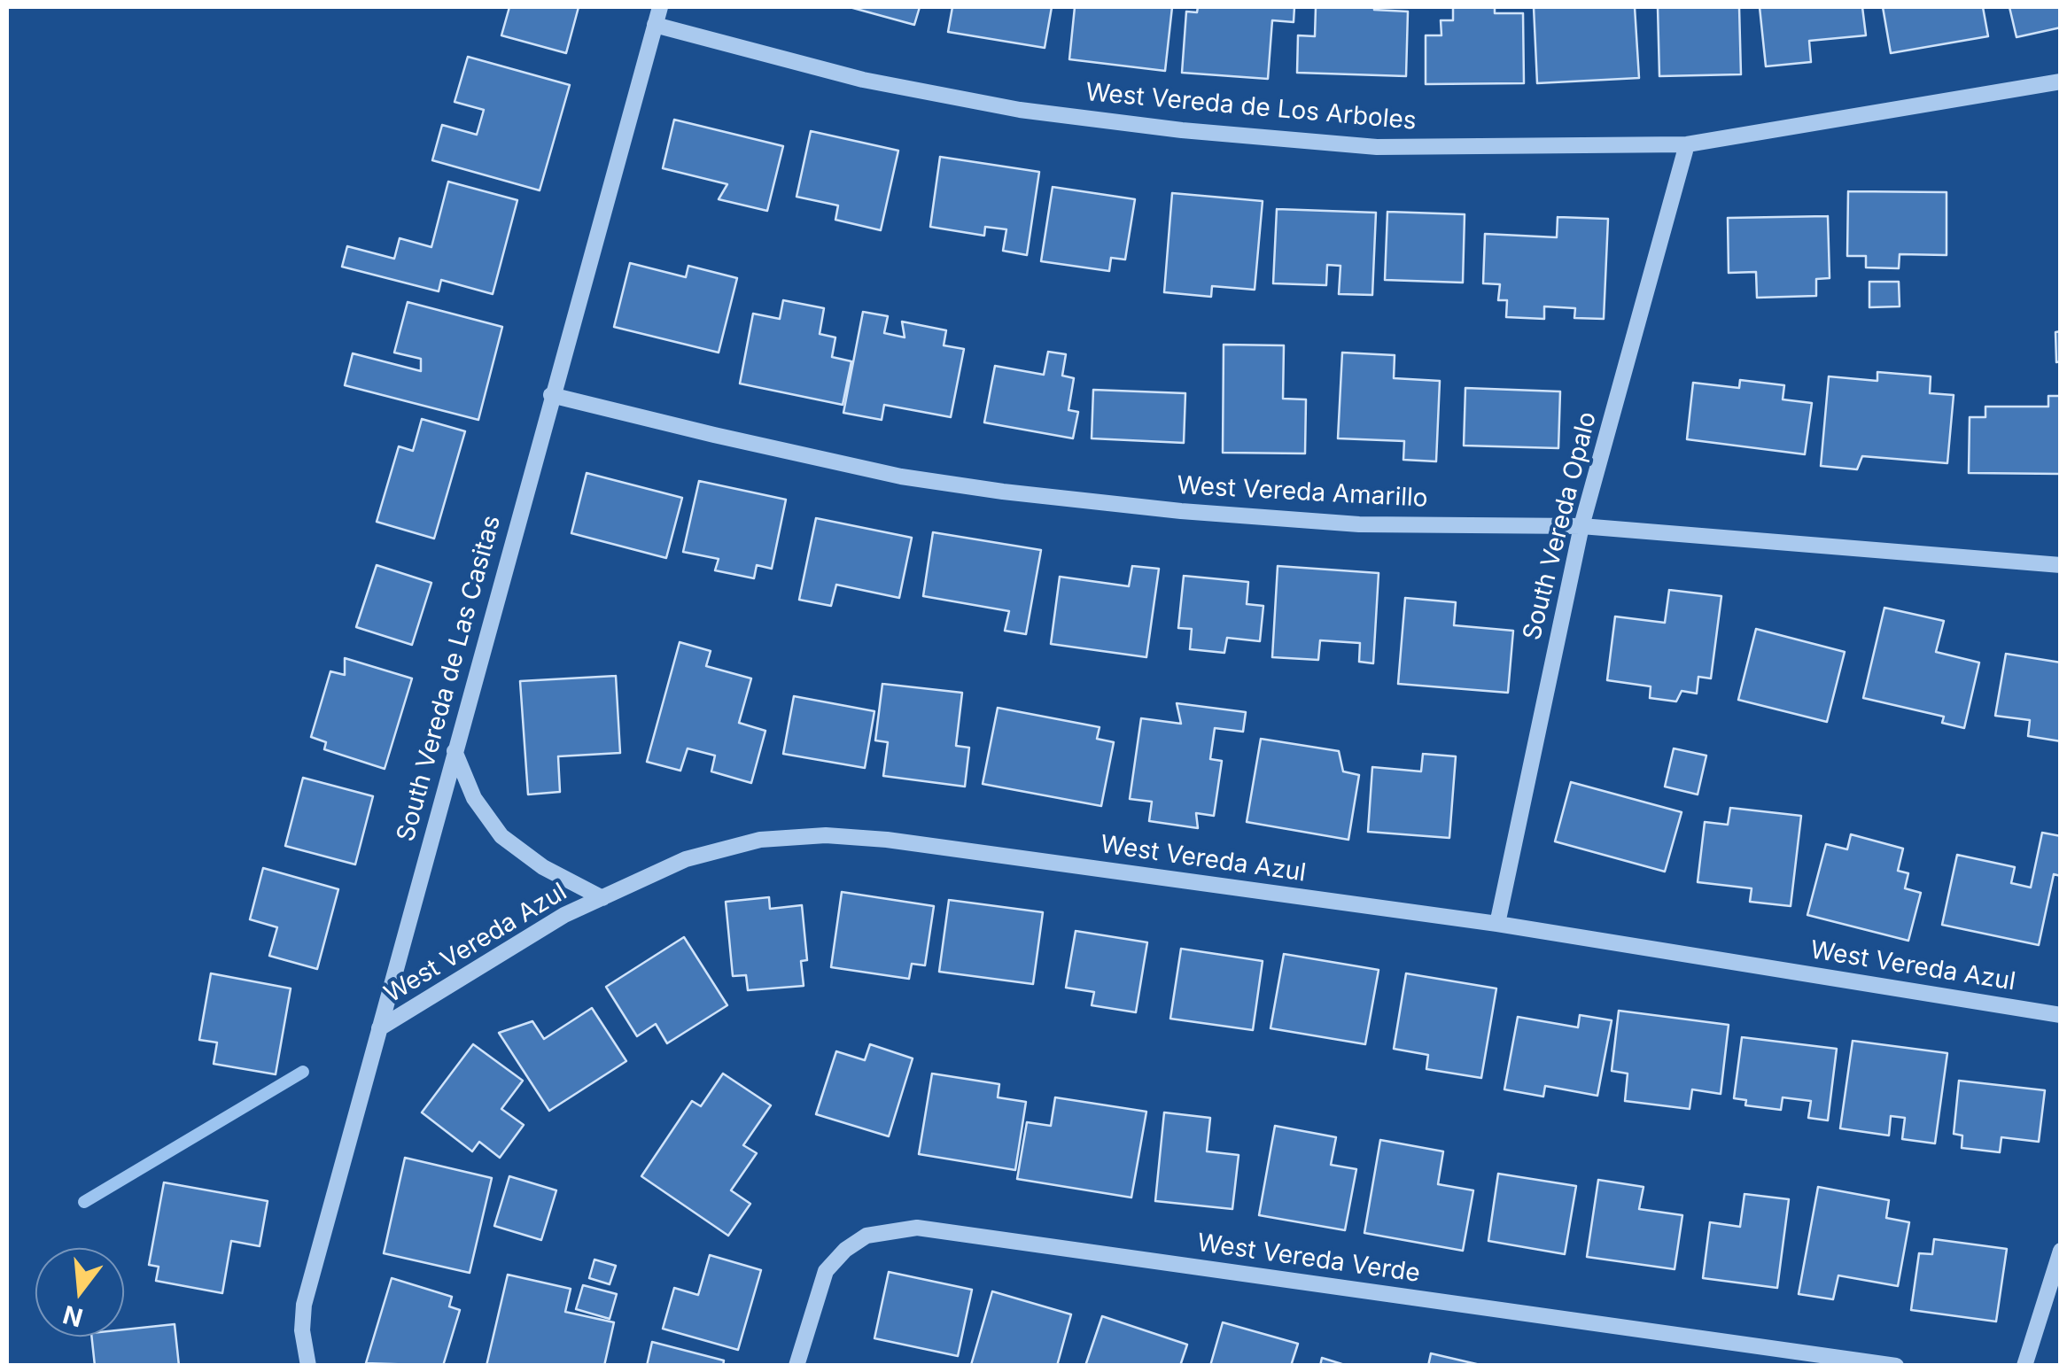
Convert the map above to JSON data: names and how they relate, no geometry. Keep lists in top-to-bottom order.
{
  "streets": {
    "street": [
      "West Vereda de Los Arboles",
      "West Vereda Amarillo",
      "South Vereda Opalo",
      "South Vereda de Las Casitas",
      "West Vereda Azul",
      "West Vereda Verde"
    ]
  },
  "crossings": [
    ["West Vereda de Los Arboles", "South Vereda Opalo"],
    ["West Vereda de Los Arboles", "South Vereda de Las Casitas"],
    ["West Vereda Amarillo", "South Vereda Opalo"],
    ["West Vereda Amarillo", "South Vereda de Las Casitas"],
    ["South Vereda Opalo", "West Vereda Azul"],
    ["South Vereda de Las Casitas", "West Vereda Azul"]
  ],
  "north": "bottom"
}
